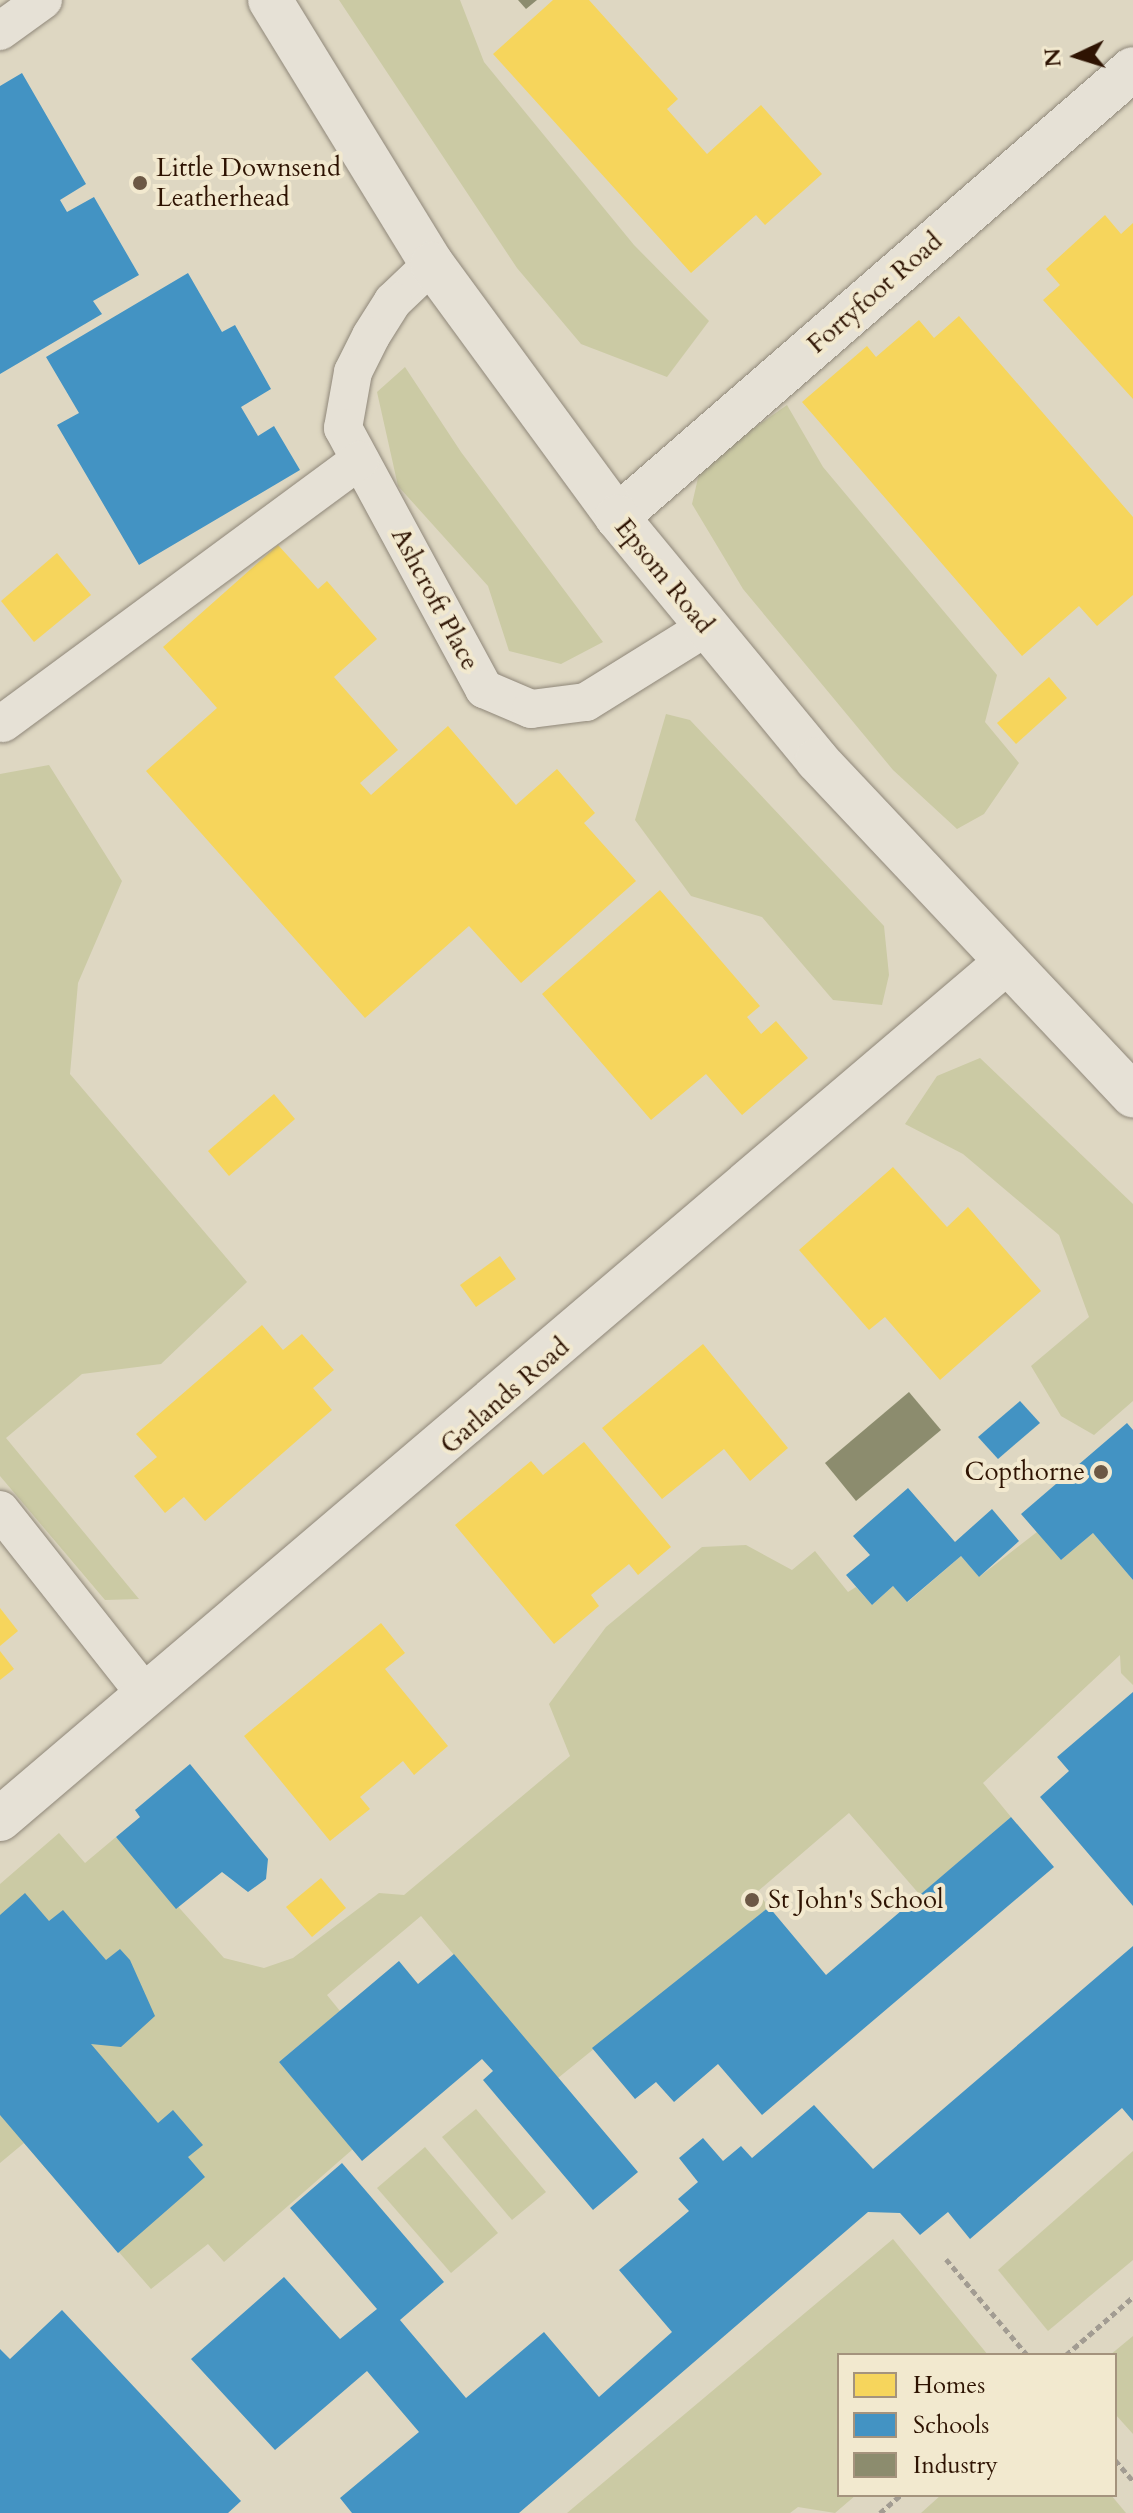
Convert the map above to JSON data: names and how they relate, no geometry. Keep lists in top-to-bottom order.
{
  "streets": {
    "street": ["Fortyfoot Road", "Epsom Road", "Garlands Road"],
    "lane": ["Ashcroft Place"]
  },
  "crossings": [
    ["Fortyfoot Road", "Epsom Road"],
    ["Epsom Road", "Ashcroft Place"],
    ["Epsom Road", "Garlands Road"]
  ],
  "places": ["Little Downsend Leatherhead", "Copthorne", "St John's School"],
  "legend": ["Homes", "Schools", "Industry"],
  "north": "left"
}
